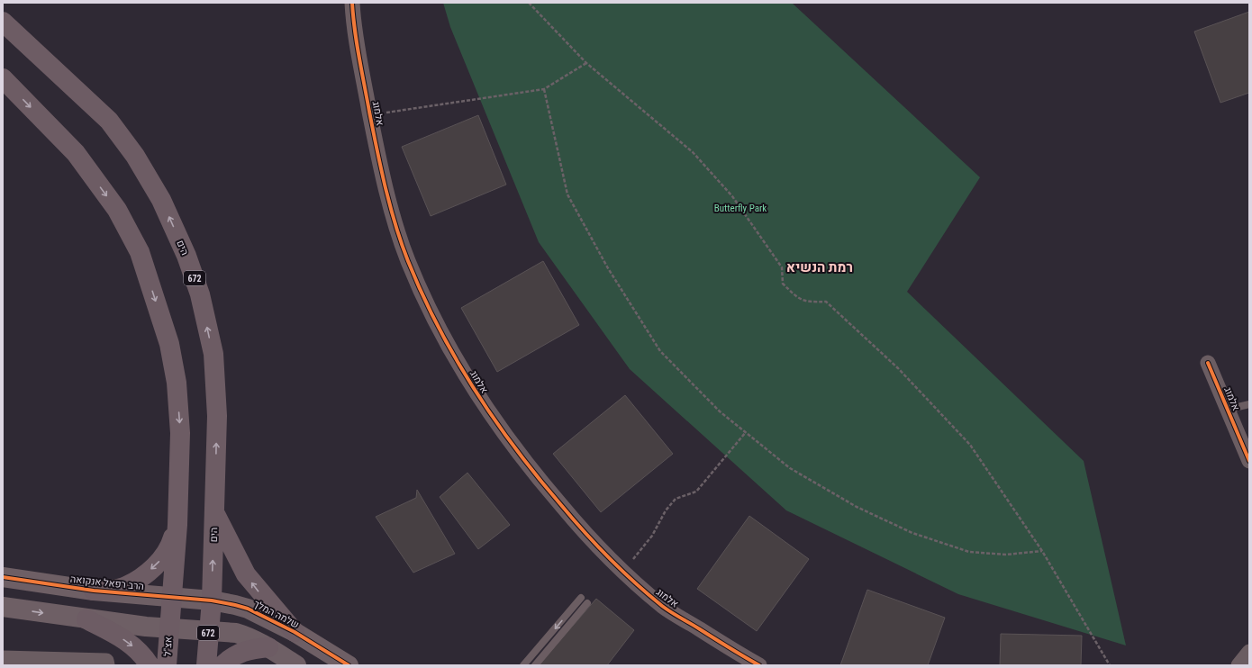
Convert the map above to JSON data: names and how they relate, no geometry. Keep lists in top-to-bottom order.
{
  "streets": {
    "main road": ["הים", "672", "אצ\"ל"],
    "street": ["אלמוג", "הרב רפאל אנקואה", "שלמה המלך"]
  },
  "crossings": [
    ["הים", "672"],
    ["הים", "הרב רפאל אנקואה"],
    ["הים", "שלמה המלך"],
    ["672", "הרב רפאל אנקואה"],
    ["672", "שלמה המלך"],
    ["הרב רפאל אנקואה", "שלמה המלך"]
  ],
  "districts": ["רמת הנשיא"],
  "parks": ["Butterfly Park"]
}
